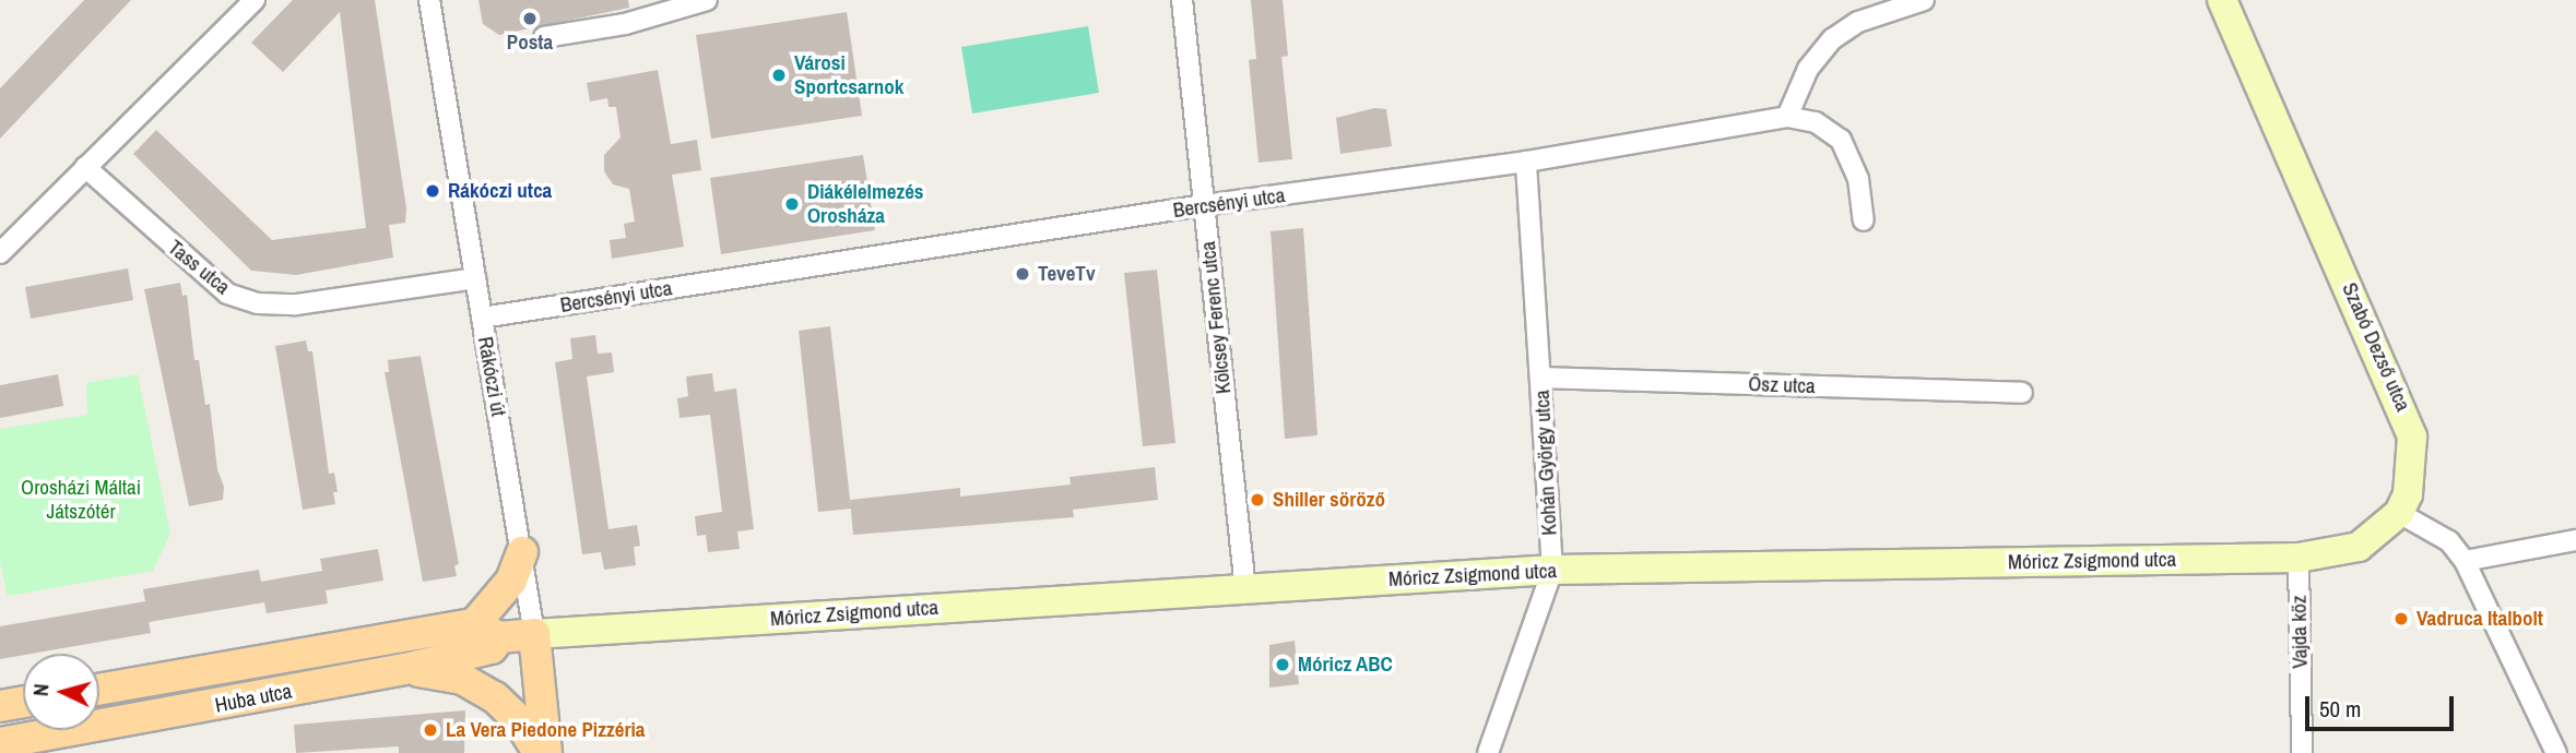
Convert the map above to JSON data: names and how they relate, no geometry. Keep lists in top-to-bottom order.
{
  "streets": {
    "main road": [
      "Szabó Dezső utca",
      "Rákóczi út",
      "Móricz Zsigmond utca",
      "Huba utca"
    ],
    "street": [
      "Bercsényi utca",
      "Tass utca",
      "Kölcsey Ferenc utca",
      "Ősz utca",
      "Kohán György utca",
      "Vajda köz"
    ]
  },
  "crossings": [
    ["Bercsényi utca", "Kölcsey Ferenc utca"],
    ["Bercsényi utca", "Rákóczi út"],
    ["Bercsényi utca", "Kohán György utca"],
    ["Tass utca", "Rákóczi út"],
    ["Kölcsey Ferenc utca", "Móricz Zsigmond utca"],
    ["Szabó Dezső utca", "Móricz Zsigmond utca"],
    ["Rákóczi út", "Móricz Zsigmond utca"],
    ["Rákóczi út", "Huba utca"],
    ["Ősz utca", "Kohán György utca"],
    ["Kohán György utca", "Móricz Zsigmond utca"],
    ["Móricz Zsigmond utca", "Vajda köz"],
    ["Móricz Zsigmond utca", "Huba utca"]
  ],
  "parks": ["Orosházi Máltai Játszótér"],
  "places": [
    "Posta",
    "Városi Sportcsarnok",
    "Rákóczi utca",
    "Diákélelmezés Orosháza",
    "TeveTv",
    "Shiller söröző",
    "Vadruca Italbolt",
    "Móricz ABC",
    "La Vera Piedone Pizzéria"
  ],
  "scale_bar": "50 m",
  "north": "left"
}
